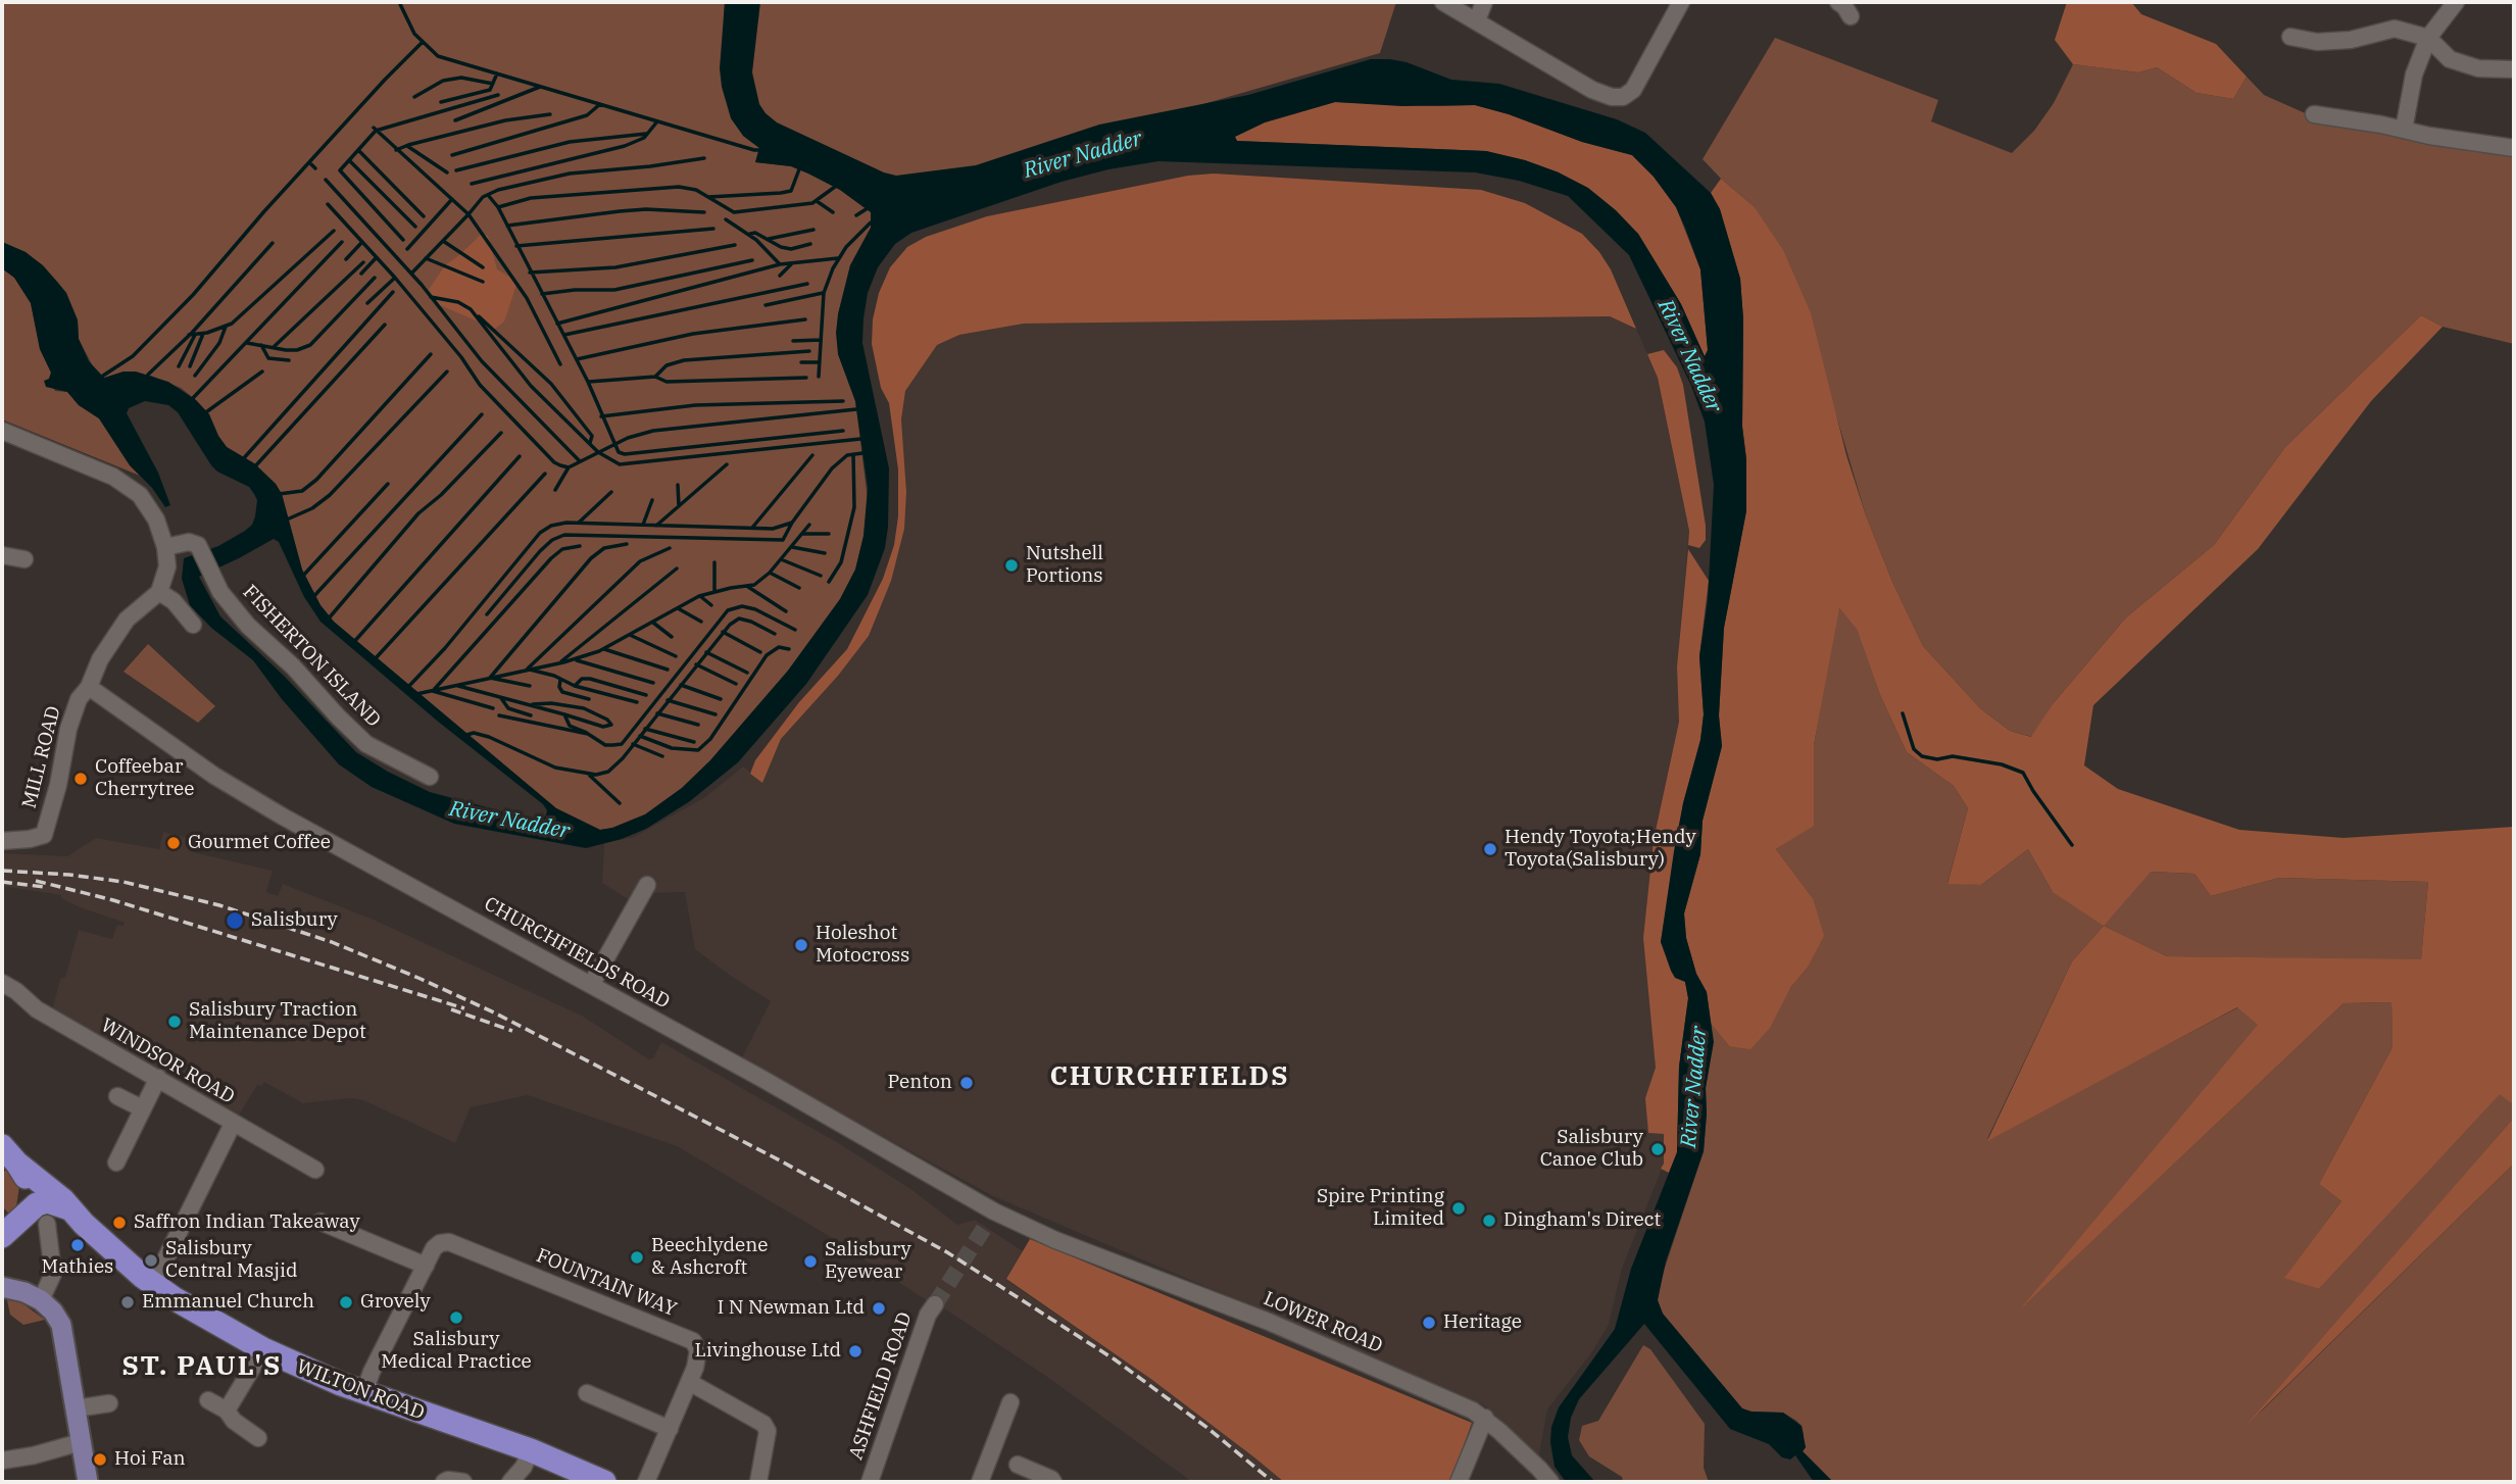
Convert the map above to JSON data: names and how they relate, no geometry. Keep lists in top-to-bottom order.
{
  "streets": {
    "highway": ["WILTON ROAD"],
    "street": [
      "FISHERTON ISLAND",
      "MILL ROAD",
      "CHURCHFIELDS ROAD",
      "WINDSOR ROAD",
      "FOUNTAIN WAY",
      "LOWER ROAD",
      "ASHFIELD ROAD"
    ]
  },
  "crossings": [
    ["MILL ROAD", "CHURCHFIELDS ROAD"],
    ["CHURCHFIELDS ROAD", "LOWER ROAD"],
    ["FOUNTAIN WAY", "WILTON ROAD"]
  ],
  "districts": ["CHURCHFIELDS", "ST. PAUL'S"],
  "water": ["River Nadder"],
  "places": [
    "Nutshell Portions",
    "Coffeebar Cherrytree",
    "Gourmet Coffee",
    "Hendy Toyota;Hendy Toyota(Salisbury)",
    "Salisbury",
    "Holeshot Motocross",
    "Salisbury Traction Maintenance Depot",
    "Penton",
    "Salisbury Canoe Club",
    "Spire Printing Limited",
    "Dingham's Direct",
    "Saffron Indian Takeaway",
    "Mathies",
    "Beechlydene & Ashcroft",
    "Salisbury Central Masjid",
    "Salisbury Eyewear",
    "Emmanuel Church",
    "Grovely",
    "I N Newman Ltd",
    "Salisbury Medical Practice",
    "Heritage",
    "Livinghouse Ltd",
    "Hoi Fan"
  ]
}
